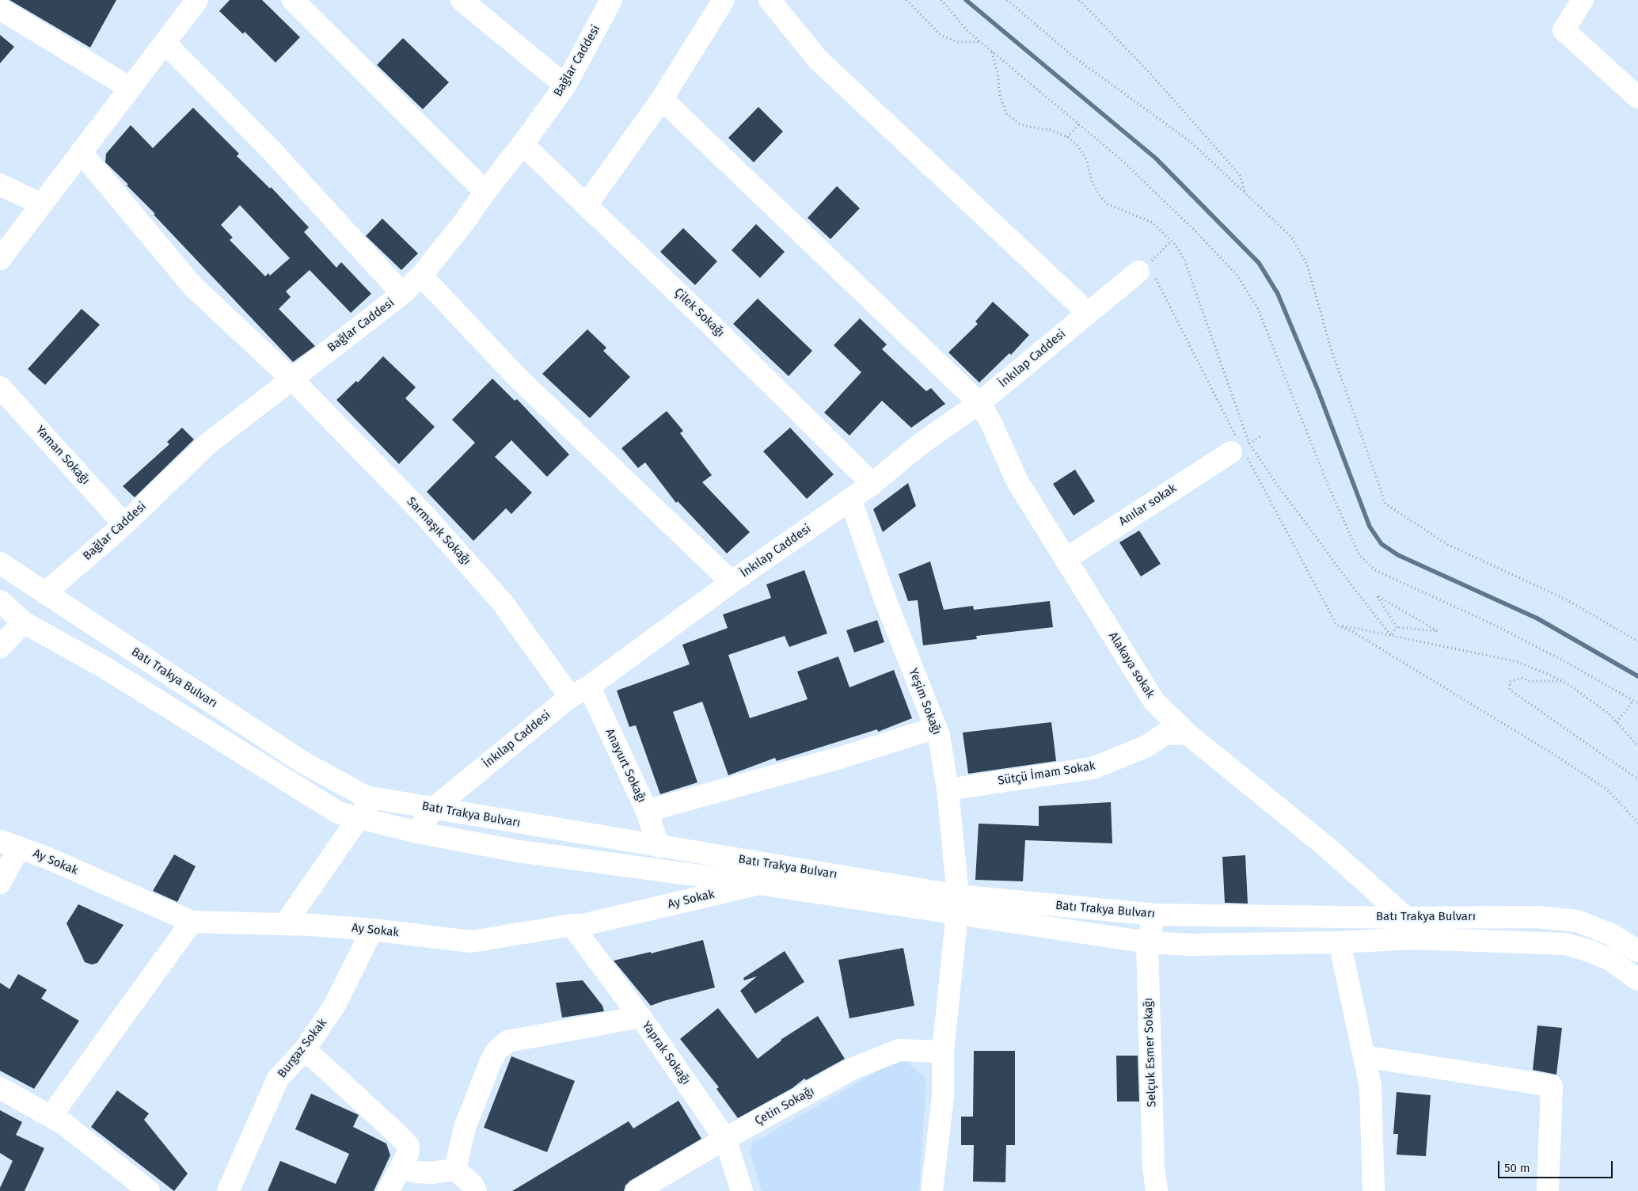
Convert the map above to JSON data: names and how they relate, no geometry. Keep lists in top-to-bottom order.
{
  "streets": {
    "street": [
      "Bağlar Caddesi",
      "Çilek Sokağı",
      "İnkılap Caddesi",
      "Yaman Sokağı",
      "Anılar sokak",
      "Sarmaşık Sokağı",
      "Alakaya sokak",
      "Batı Trakya Bulvarı",
      "Yeşim Sokağı",
      "Anayurt Sokağı",
      "Sütçü İmam Sokak",
      "Ay Sokak",
      "Burgaz Sokak",
      "Selçuk Esmer Sokağı",
      "Yaprak Sokağı",
      "Çetin Sokağı"
    ]
  },
  "crossings": [
    ["Bağlar Caddesi", "Çilek Sokağı"],
    ["Bağlar Caddesi", "Yaman Sokağı"],
    ["Bağlar Caddesi", "Sarmaşık Sokağı"],
    ["Bağlar Caddesi", "Batı Trakya Bulvarı"],
    ["Çilek Sokağı", "İnkılap Caddesi"],
    ["İnkılap Caddesi", "Sarmaşık Sokağı"],
    ["İnkılap Caddesi", "Alakaya sokak"],
    ["İnkılap Caddesi", "Batı Trakya Bulvarı"],
    ["İnkılap Caddesi", "Yeşim Sokağı"],
    ["İnkılap Caddesi", "Anayurt Sokağı"],
    ["Anılar sokak", "Alakaya sokak"],
    ["Alakaya sokak", "Batı Trakya Bulvarı"],
    ["Alakaya sokak", "Sütçü İmam Sokak"],
    ["Batı Trakya Bulvarı", "Yeşim Sokağı"],
    ["Batı Trakya Bulvarı", "Anayurt Sokağı"],
    ["Batı Trakya Bulvarı", "Ay Sokak"],
    ["Batı Trakya Bulvarı", "Selçuk Esmer Sokağı"],
    ["Yeşim Sokağı", "Sütçü İmam Sokak"],
    ["Yeşim Sokağı", "Çetin Sokağı"],
    ["Ay Sokak", "Burgaz Sokak"],
    ["Ay Sokak", "Yaprak Sokağı"],
    ["Yaprak Sokağı", "Çetin Sokağı"]
  ],
  "scale_bar": "50 m"
}
